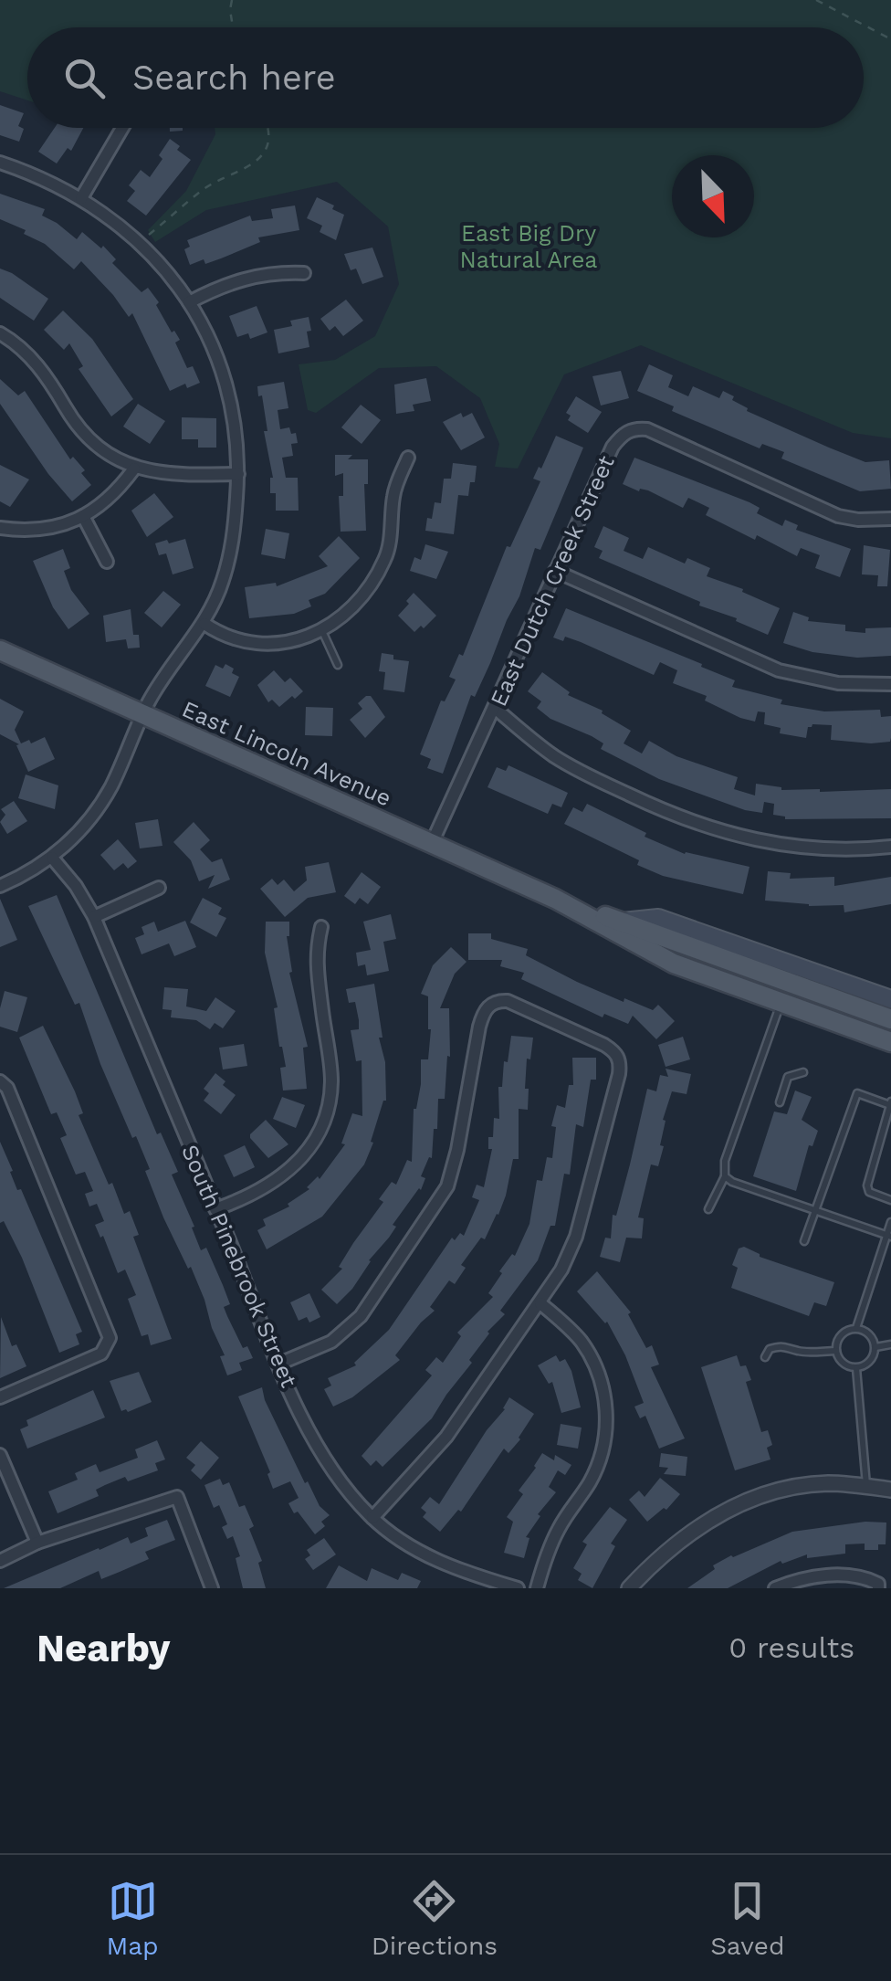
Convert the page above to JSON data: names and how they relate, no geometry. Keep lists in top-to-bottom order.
{
  "streets": {
    "main road": ["East Lincoln Avenue"],
    "street": ["East Dutch Creek Street", "South Pinebrook Street"]
  },
  "crossings": [
    ["East Dutch Creek Street", "East Lincoln Avenue"]
  ],
  "parks": ["East Big Dry Natural Area"],
  "north": "bottom right",
  "page": {
    "search": "Search here",
    "heading": ["Nearby", "0 results"],
    "nav": ["Map", "Directions", "Saved"]
  }
}
